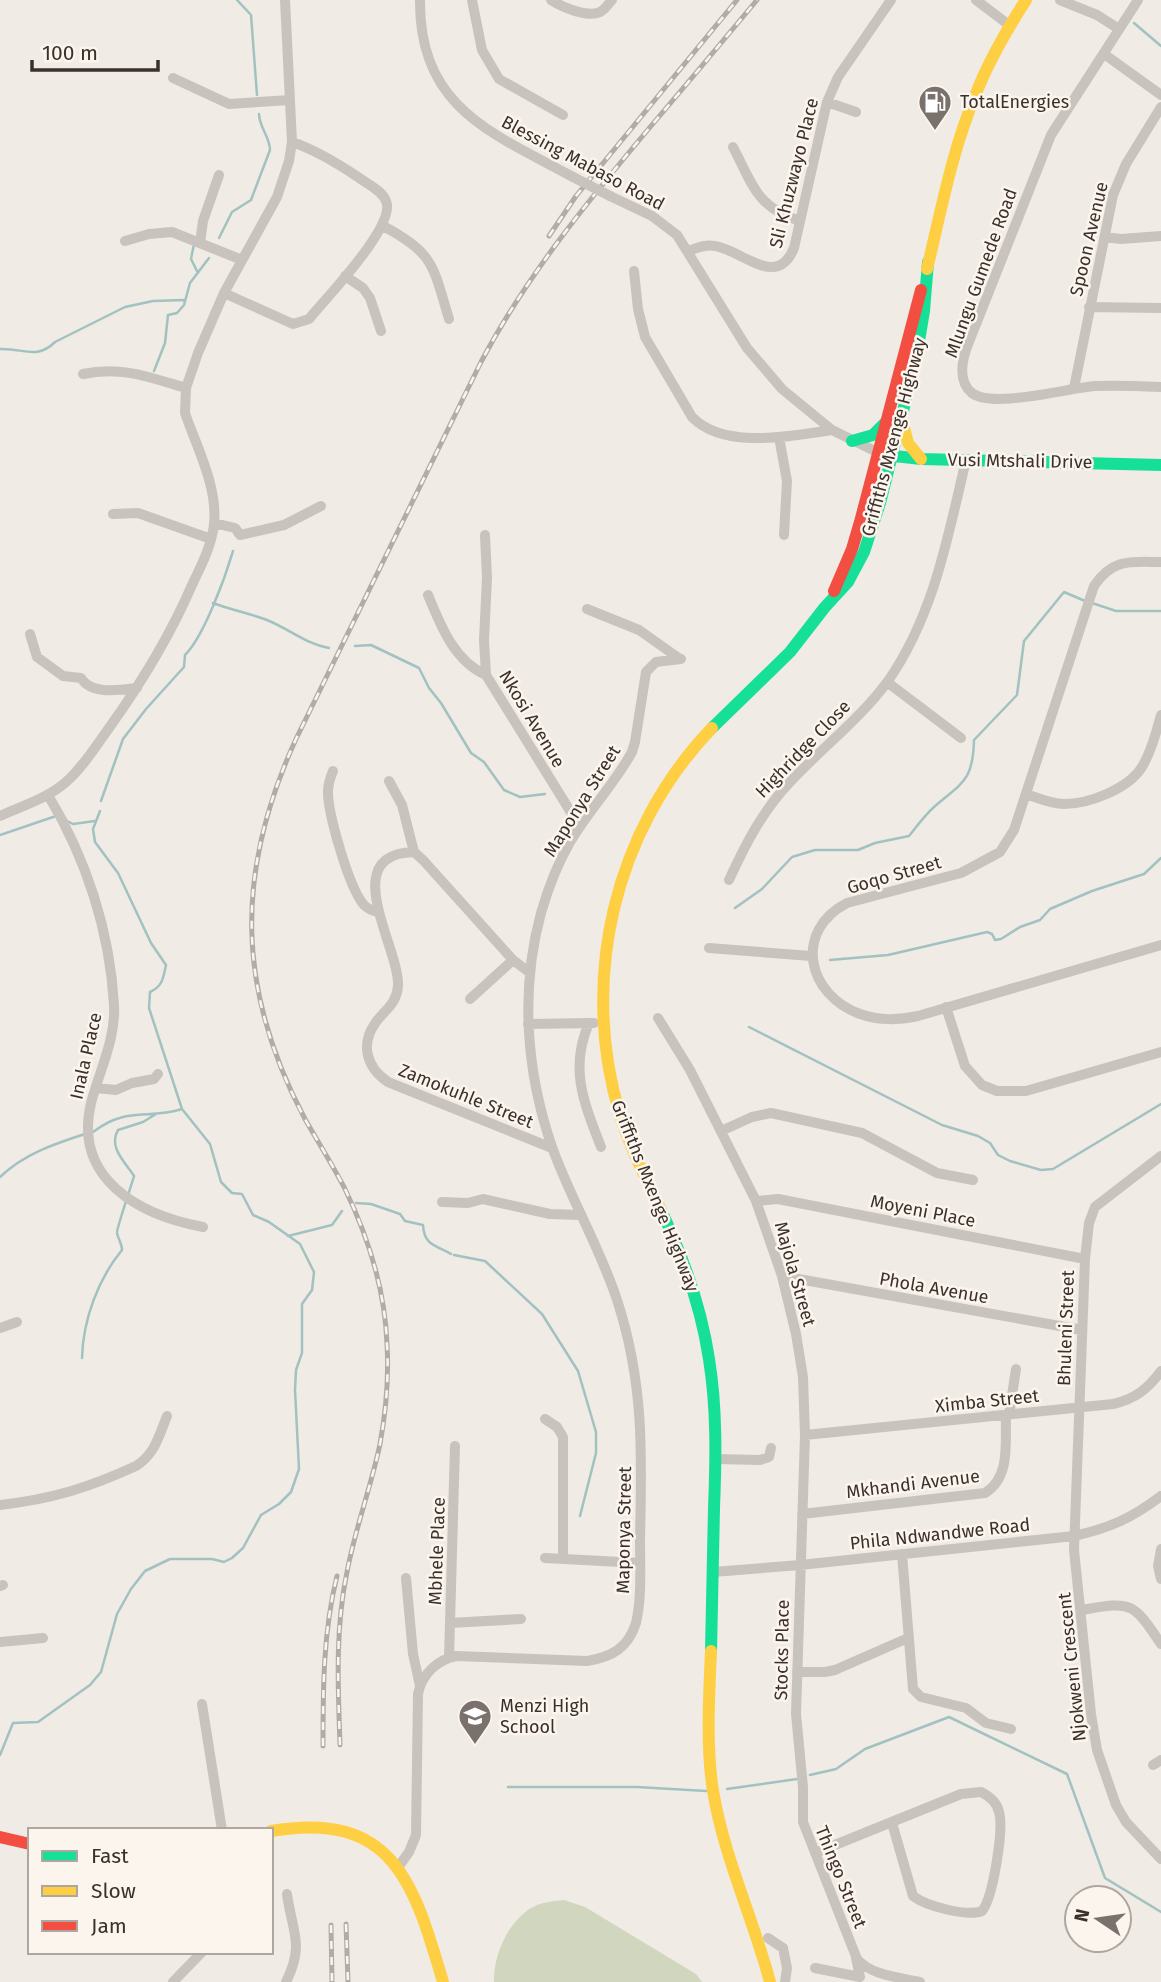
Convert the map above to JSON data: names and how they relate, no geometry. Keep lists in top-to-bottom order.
{
  "streets": {
    "street": [
      "Blessing Mabaso Road",
      "Sli Khuzwayo Place",
      "Spoon Avenue",
      "Mlungu Gumede Road",
      "Griffiths Mxenge Highway",
      "Vusi Mtshali Drive",
      "Nkosi Avenue",
      "Highridge Close",
      "Maponya Street",
      "Goqo Street",
      "Inala Place",
      "Zamokuhle Street",
      "Moyeni Place",
      "Majola Street",
      "Phola Avenue",
      "Bhuleni Street",
      "Ximba Street",
      "Mkhandi Avenue",
      "Phila Ndwandwe Road",
      "Mbhele Place",
      "Stocks Place",
      "Njokweni Crescent",
      "Thingo Street"
    ]
  },
  "crossings": [
    ["Blessing Mabaso Road", "Sli Khuzwayo Place"],
    ["Blessing Mabaso Road", "Griffiths Mxenge Highway"],
    ["Blessing Mabaso Road", "Vusi Mtshali Drive"],
    ["Spoon Avenue", "Mlungu Gumede Road"],
    ["Griffiths Mxenge Highway", "Vusi Mtshali Drive"],
    ["Griffiths Mxenge Highway", "Phila Ndwandwe Road"],
    ["Vusi Mtshali Drive", "Highridge Close"],
    ["Nkosi Avenue", "Maponya Street"],
    ["Maponya Street", "Zamokuhle Street"],
    ["Maponya Street", "Mbhele Place"],
    ["Moyeni Place", "Majola Street"],
    ["Moyeni Place", "Bhuleni Street"],
    ["Majola Street", "Phola Avenue"],
    ["Majola Street", "Ximba Street"],
    ["Majola Street", "Mkhandi Avenue"],
    ["Majola Street", "Phila Ndwandwe Road"],
    ["Majola Street", "Stocks Place"],
    ["Phola Avenue", "Bhuleni Street"],
    ["Bhuleni Street", "Ximba Street"],
    ["Bhuleni Street", "Phila Ndwandwe Road"],
    ["Bhuleni Street", "Njokweni Crescent"],
    ["Ximba Street", "Mkhandi Avenue"],
    ["Phila Ndwandwe Road", "Stocks Place"],
    ["Phila Ndwandwe Road", "Njokweni Crescent"],
    ["Stocks Place", "Thingo Street"]
  ],
  "places": {
    "fuel station": ["TotalEnergies"],
    "school or university": ["Menzi High School"]
  },
  "legend": ["Fast", "Slow", "Jam"],
  "scale_bar": "100 m",
  "north": "left"
}
